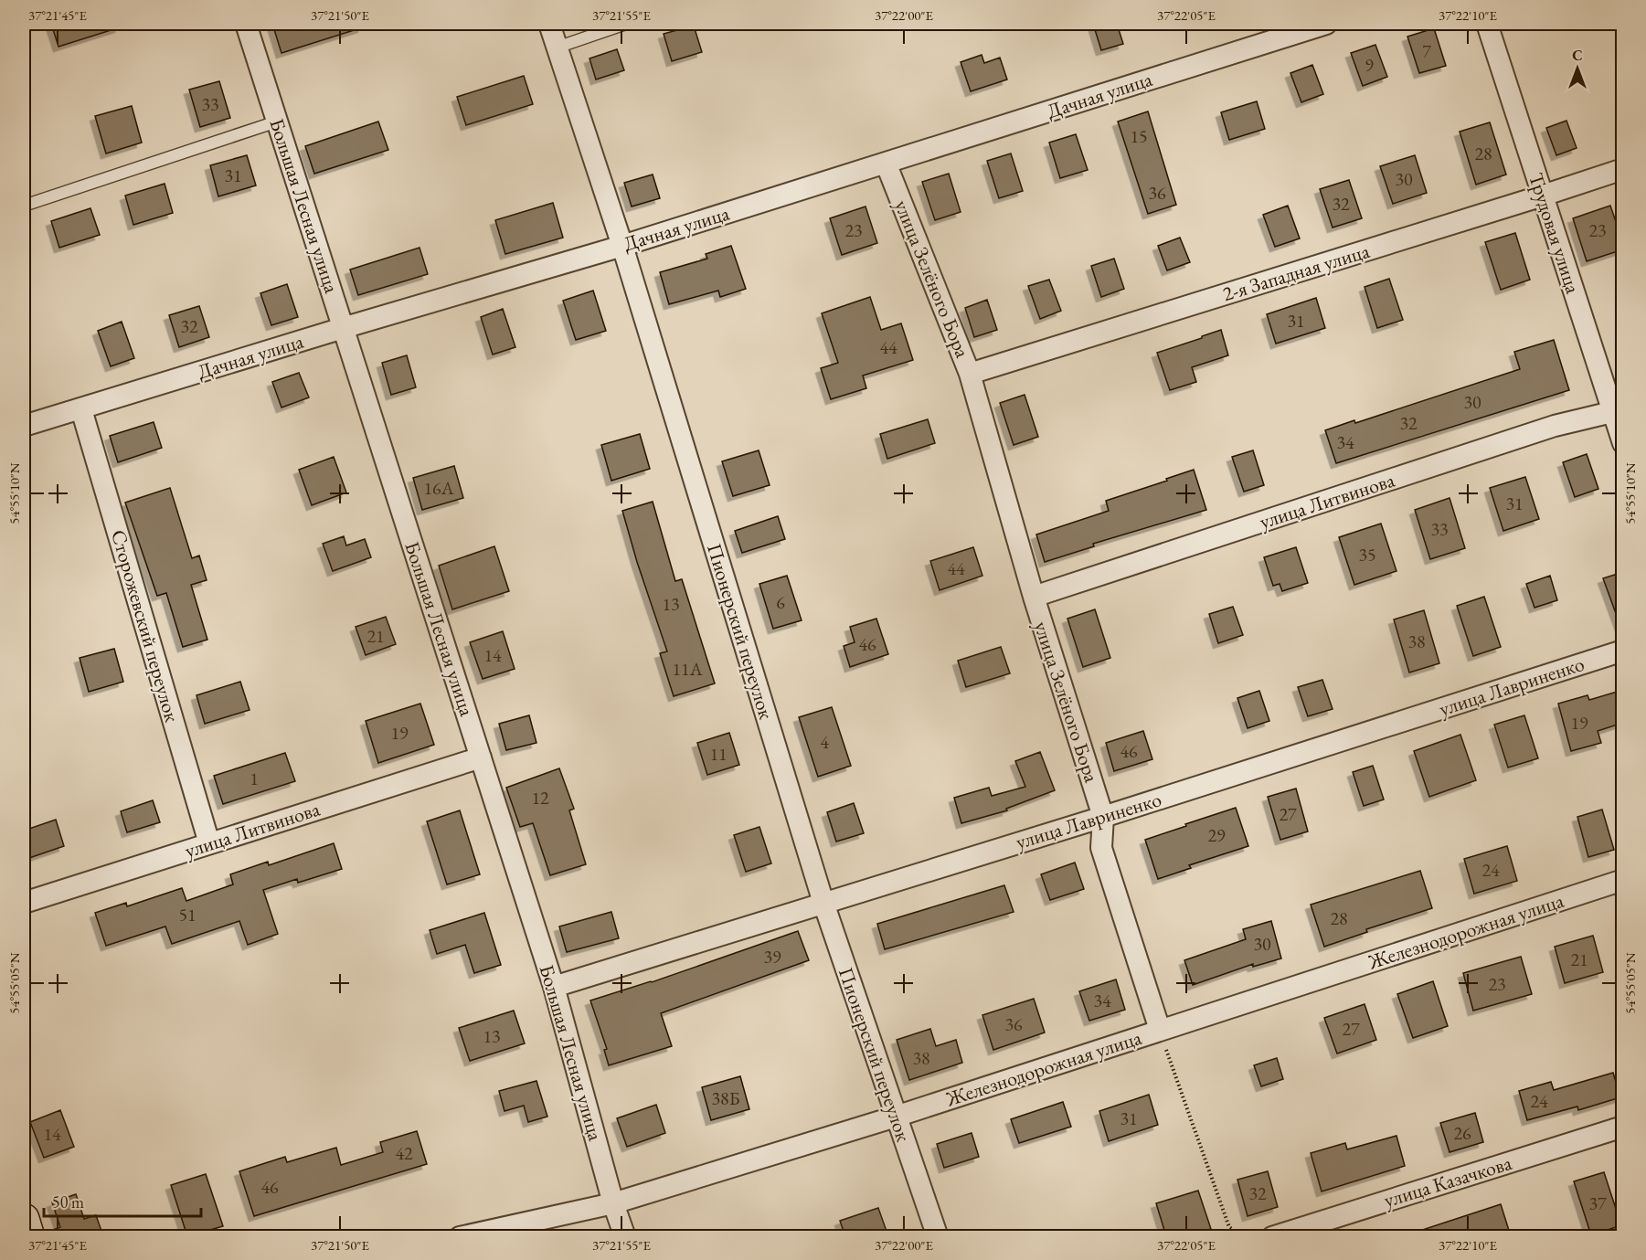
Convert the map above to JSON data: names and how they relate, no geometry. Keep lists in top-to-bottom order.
{
  "streets": {
    "street": [
      "Дачная улица",
      "Большая Лесная улица",
      "Трудовая улица",
      "2-я Западная улица",
      "улица Зелёного Бора",
      "улица Литвинова",
      "Сторожевский переулок",
      "Пионерский переулок",
      "улица Лавриненко",
      "Железнодорожная улица",
      "улица Казачкова"
    ]
  },
  "crossings": [
    ["Дачная улица", "Большая Лесная улица"],
    ["Дачная улица", "улица Зелёного Бора"],
    ["Дачная улица", "Сторожевский переулок"],
    ["Дачная улица", "Пионерский переулок"],
    ["Большая Лесная улица", "улица Литвинова"],
    ["Большая Лесная улица", "улица Лавриненко"],
    ["Большая Лесная улица", "Железнодорожная улица"],
    ["Трудовая улица", "2-я Западная улица"],
    ["Трудовая улица", "улица Литвинова"],
    ["2-я Западная улица", "улица Зелёного Бора"],
    ["улица Зелёного Бора", "улица Литвинова"],
    ["улица Зелёного Бора", "улица Лавриненко"],
    ["улица Зелёного Бора", "Железнодорожная улица"],
    ["улица Литвинова", "Сторожевский переулок"],
    ["Пионерский переулок", "улица Лавриненко"],
    ["Пионерский переулок", "Железнодорожная улица"]
  ],
  "house_numbers": [
    "7",
    "9",
    "33",
    "15",
    "28",
    "31",
    "30",
    "36",
    "32",
    "23",
    "23",
    "31",
    "32",
    "44",
    "30",
    "32",
    "34",
    "16А",
    "31",
    "33",
    "35",
    "44",
    "6",
    "13",
    "21",
    "38",
    "46",
    "14",
    "11А",
    "19",
    "19",
    "4",
    "46",
    "11",
    "1",
    "12",
    "27",
    "29",
    "24",
    "51",
    "28",
    "30",
    "39",
    "21",
    "23",
    "34",
    "36",
    "27",
    "13",
    "38",
    "38Б",
    "24",
    "31",
    "26",
    "14",
    "42",
    "46",
    "32",
    "37"
  ],
  "scale_bar": "50 m",
  "north": "top",
  "coordinates": [
    "37°21'45\"E",
    "37°21'50\"E",
    "37°21'55\"E",
    "37°22'00\"E",
    "37°22'05\"E",
    "37°22'10\"E",
    "54°55'10\"N",
    "54°55'05\"N"
  ]
}
